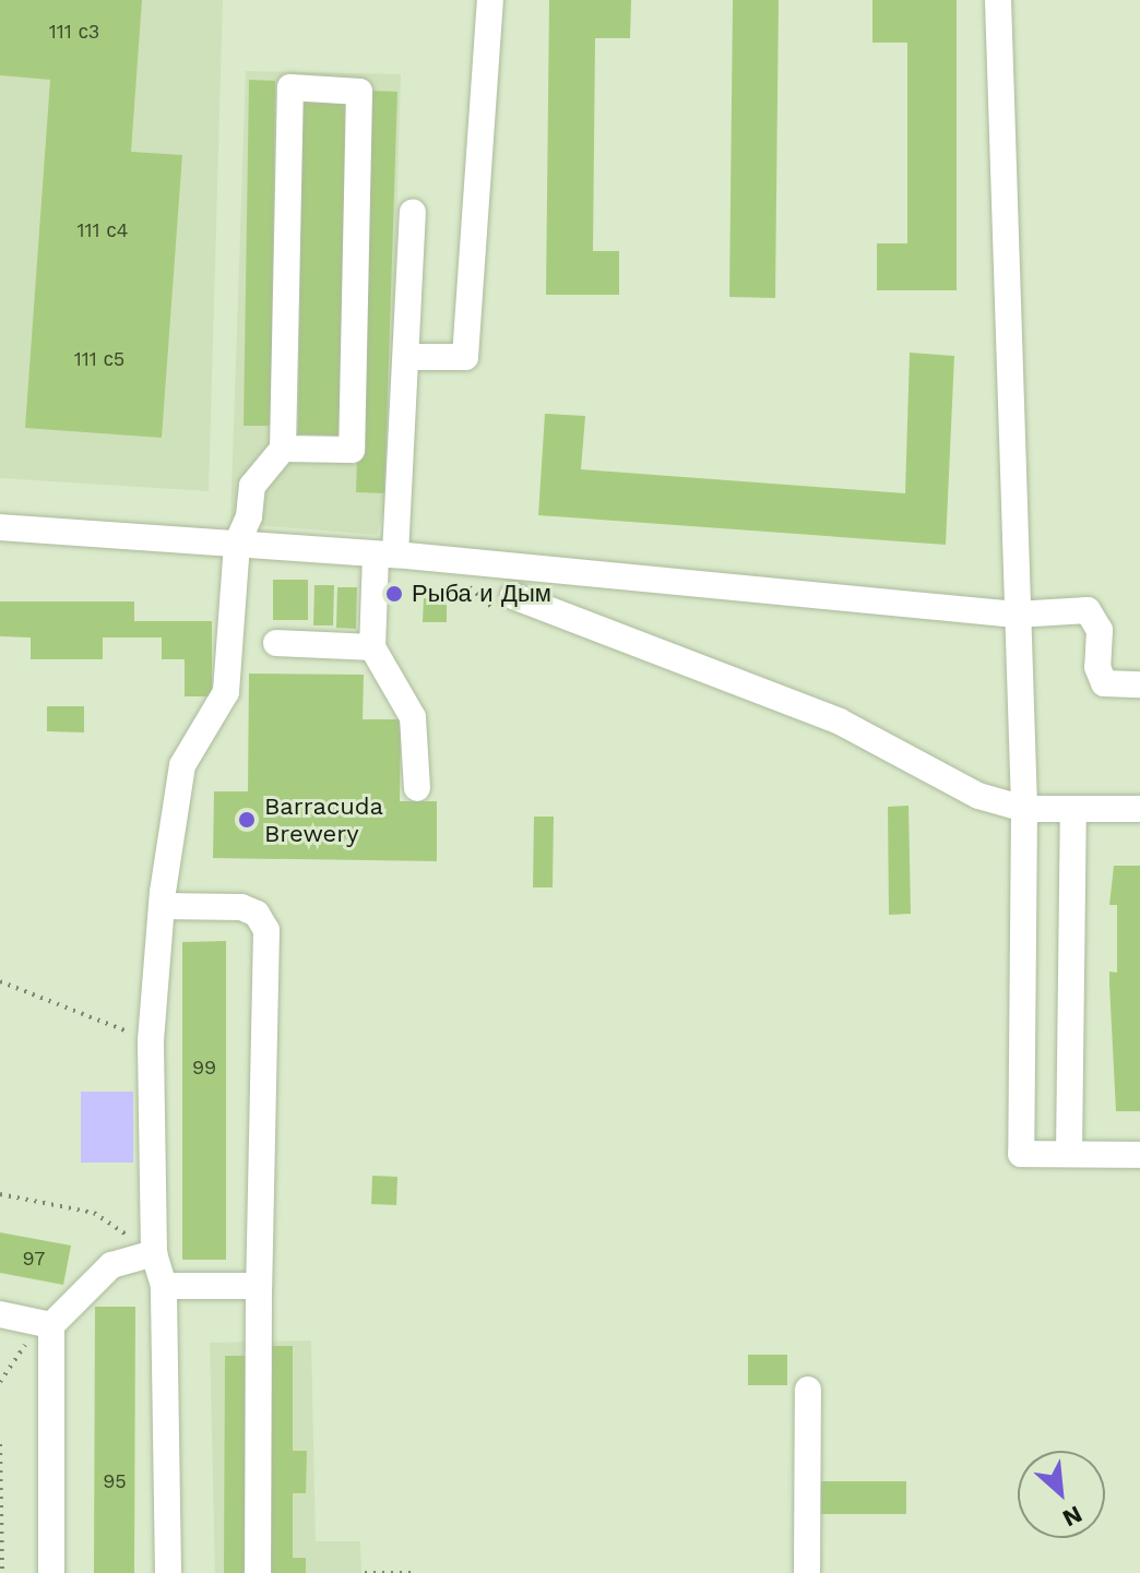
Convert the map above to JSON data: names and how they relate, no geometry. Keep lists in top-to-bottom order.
{
  "places": ["Рыба и Дым", "Barracuda Brewery"],
  "house_numbers": [
    "111 с3",
    "111 с4",
    "111 с5",
    "99",
    "97",
    "95"
  ],
  "north": "bottom right"
}
